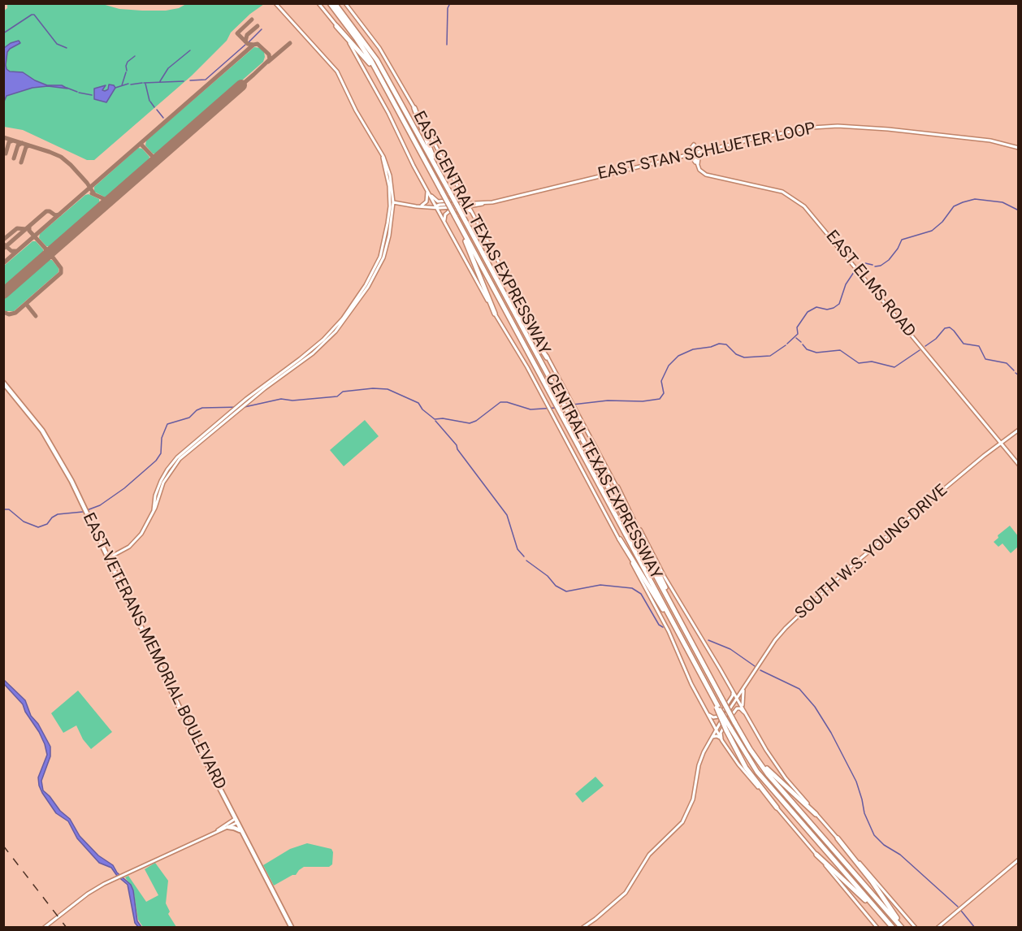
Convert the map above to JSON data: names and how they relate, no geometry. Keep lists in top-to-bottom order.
{
  "streets": {
    "highway": ["CENTRAL TEXAS EXPRESSWAY"],
    "main road": [
      "EAST STAN SCHLUETER LOOP",
      "EAST CENTRAL TEXAS EXPRESSWAY",
      "EAST ELMS ROAD",
      "SOUTH W.S. YOUNG DRIVE",
      "EAST VETERANS MEMORIAL BOULEVARD"
    ]
  },
  "crossings": [
    ["EAST STAN SCHLUETER LOOP", "EAST CENTRAL TEXAS EXPRESSWAY"],
    ["EAST STAN SCHLUETER LOOP", "EAST ELMS ROAD"],
    ["EAST CENTRAL TEXAS EXPRESSWAY", "SOUTH W.S. YOUNG DRIVE"],
    ["EAST ELMS ROAD", "SOUTH W.S. YOUNG DRIVE"]
  ]
}
